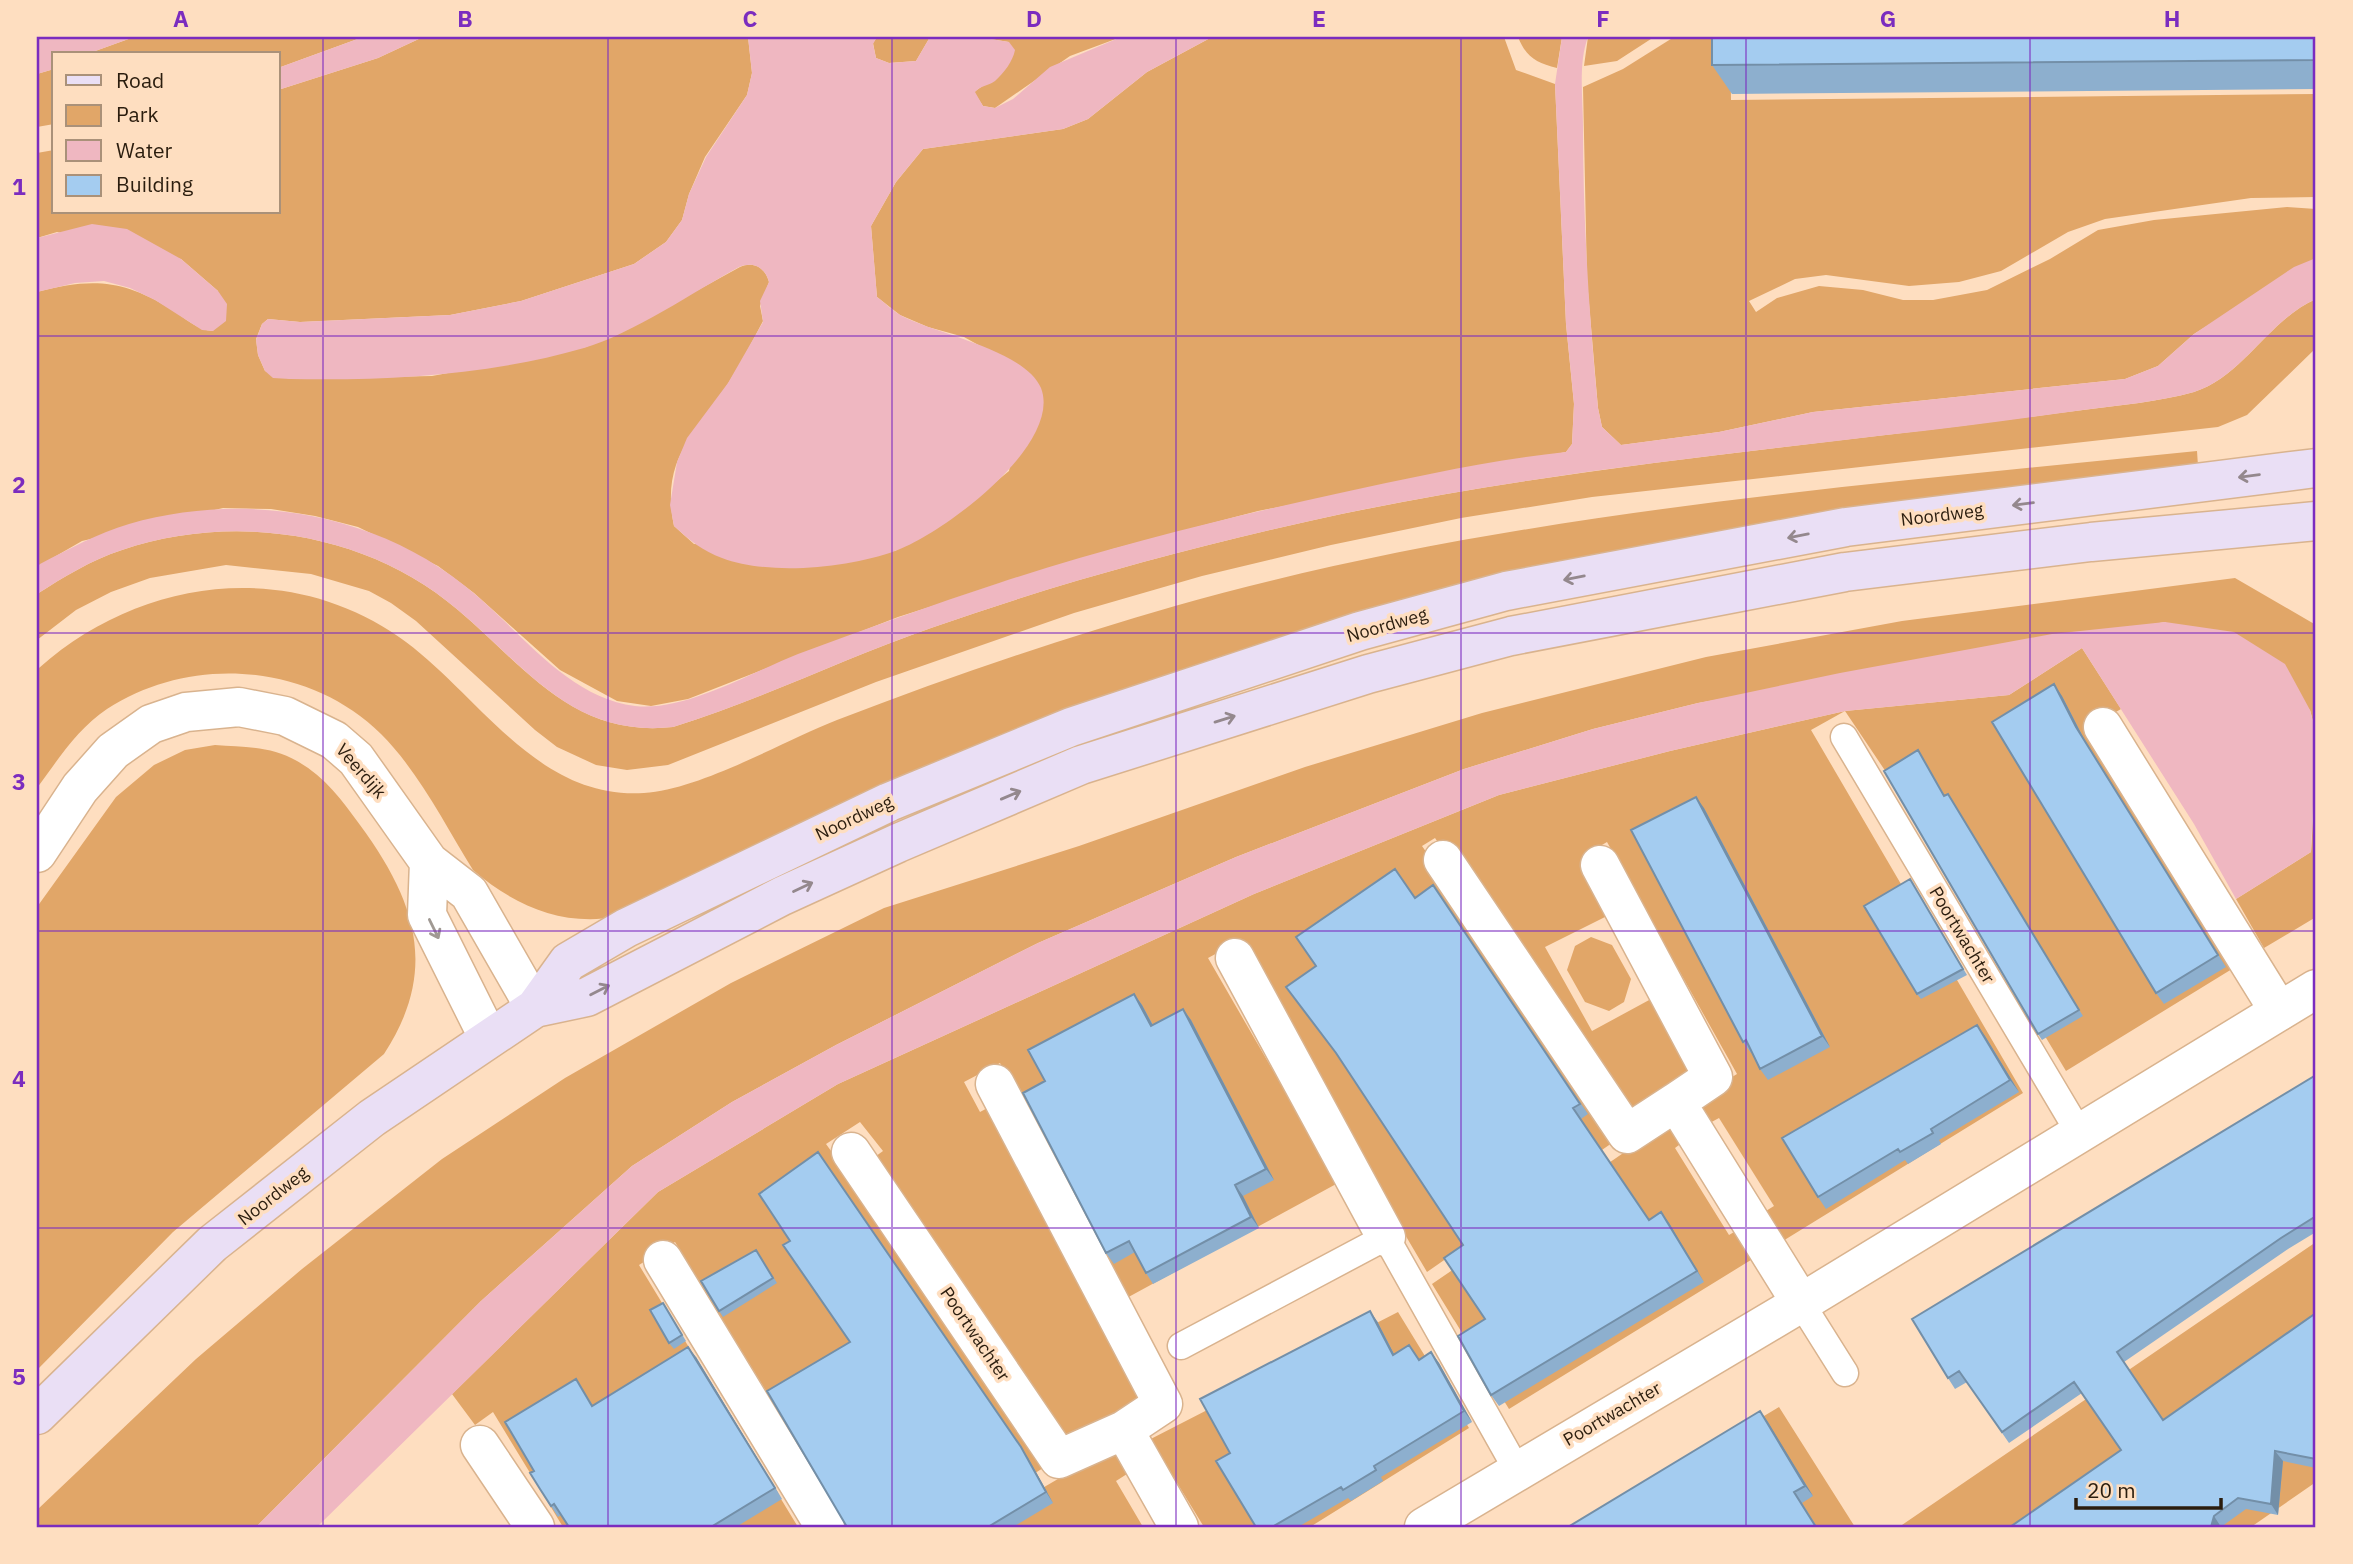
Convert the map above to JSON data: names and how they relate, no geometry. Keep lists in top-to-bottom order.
{
  "streets": {
    "main road": ["Noordweg"],
    "street": ["Veerdijk", "Poortwachter"]
  },
  "crossings": [
    ["Noordweg", "Veerdijk"]
  ],
  "legend": [
    "Road",
    "Park",
    "Water",
    "Building"
  ],
  "scale_bar": "20 m",
  "grid": {
    "columns": [
      "A",
      "B",
      "C",
      "D",
      "E",
      "F",
      "G",
      "H"
    ],
    "rows": [
      "1",
      "2",
      "3",
      "4",
      "5"
    ]
  }
}
